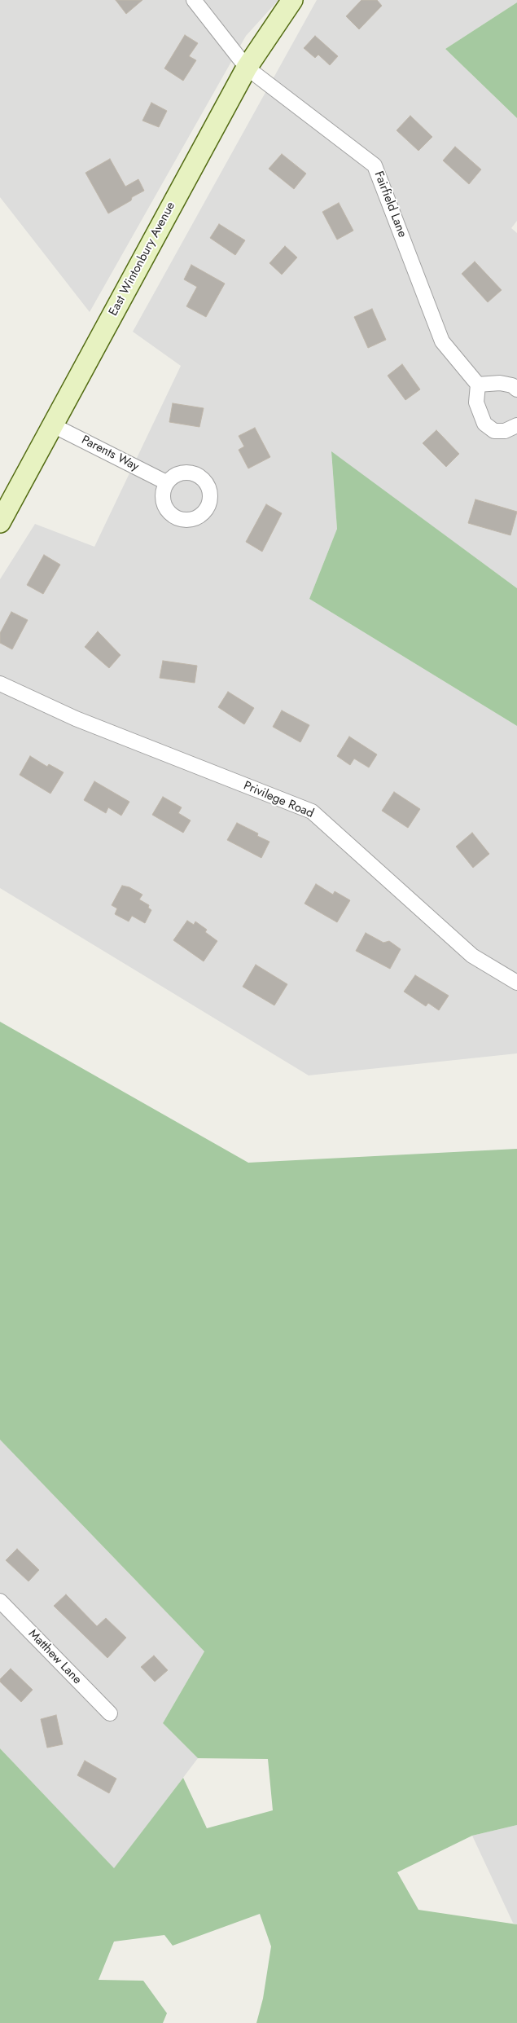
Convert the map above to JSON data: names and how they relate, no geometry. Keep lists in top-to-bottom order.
{
  "streets": {
    "main road": ["East Wintonbury Avenue"],
    "street": [
      "Fairfield Lane",
      "Parents Way",
      "Privilege Road",
      "Matthew Lane"
    ]
  },
  "crossings": [
    ["Fairfield Lane", "East Wintonbury Avenue"],
    ["East Wintonbury Avenue", "Parents Way"]
  ]
}
